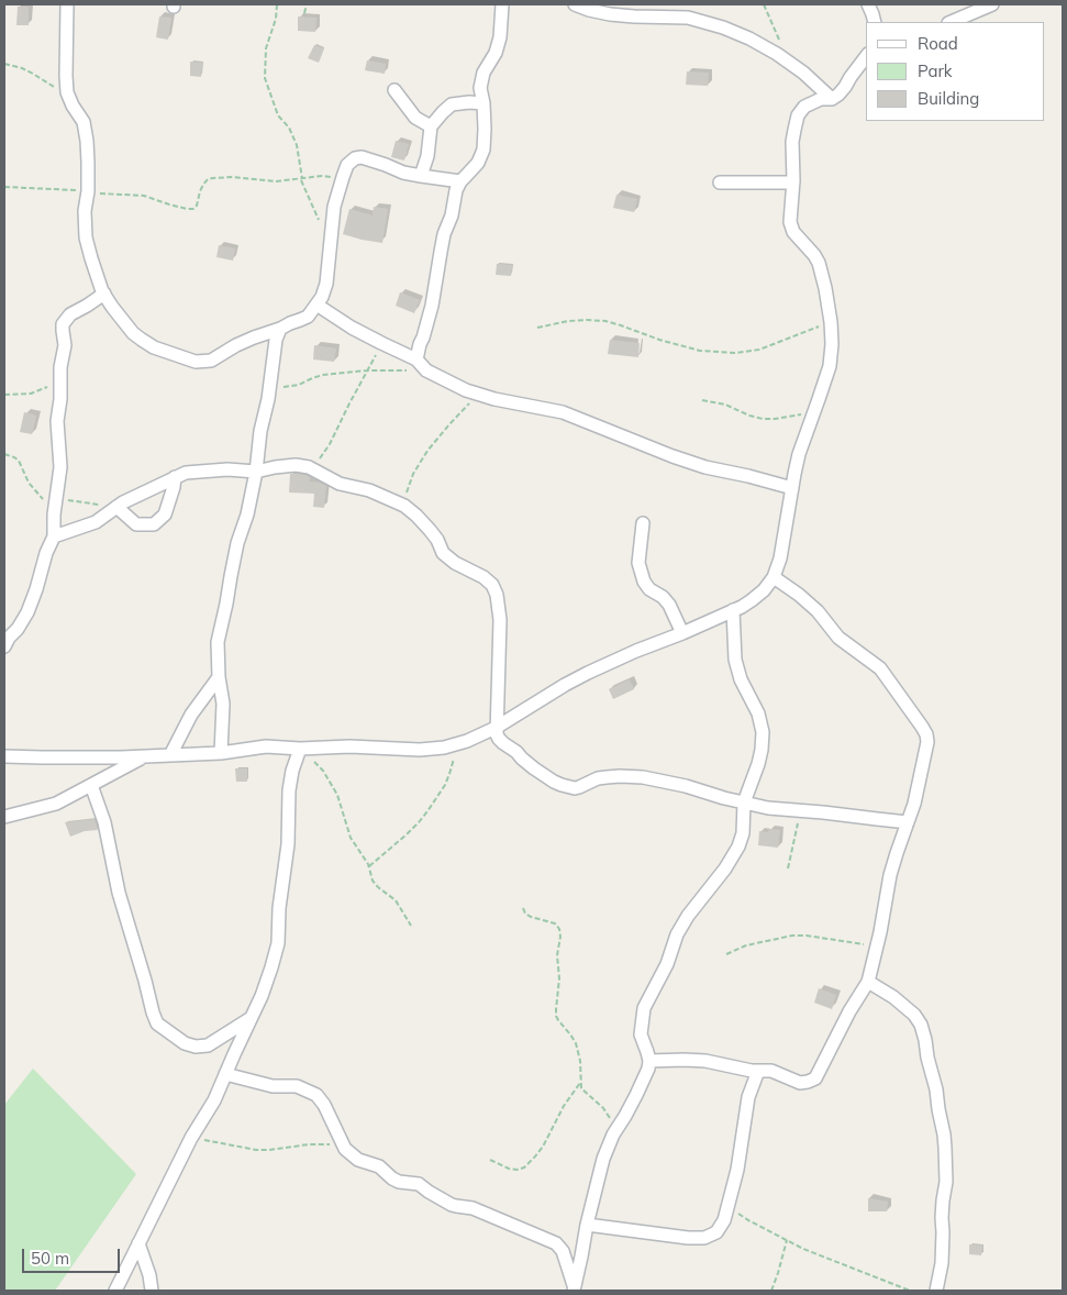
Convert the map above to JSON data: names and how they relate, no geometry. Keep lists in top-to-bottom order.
{
  "legend": ["Road", "Park", "Building"],
  "scale_bar": "50 m"
}
